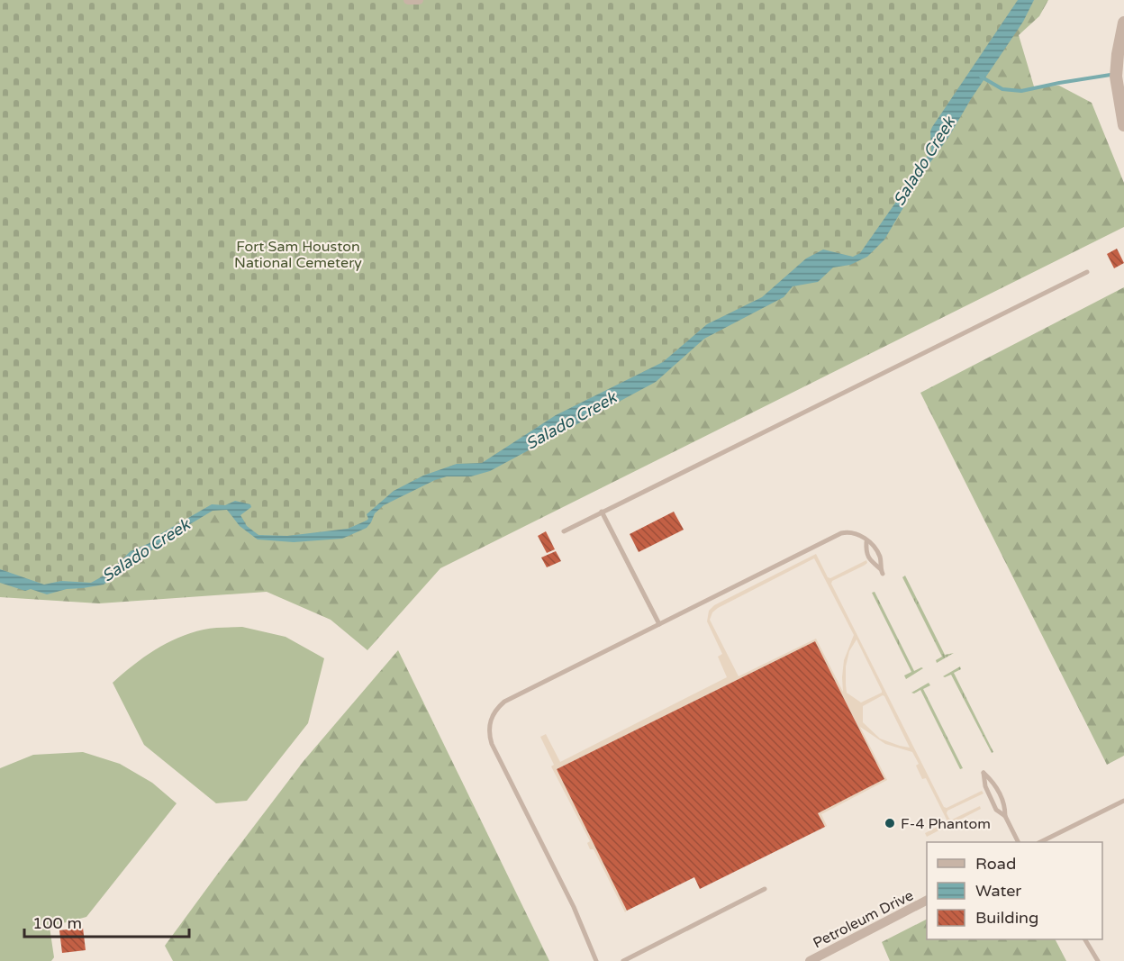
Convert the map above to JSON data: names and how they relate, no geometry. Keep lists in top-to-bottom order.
{
  "streets": {
    "street": ["Petroleum Drive"]
  },
  "water": ["Salado Creek"],
  "parks": ["Fort Sam Houston National Cemetery"],
  "places": ["F-4 Phantom"],
  "legend": ["Road", "Water", "Building"],
  "scale_bar": "100 m"
}
